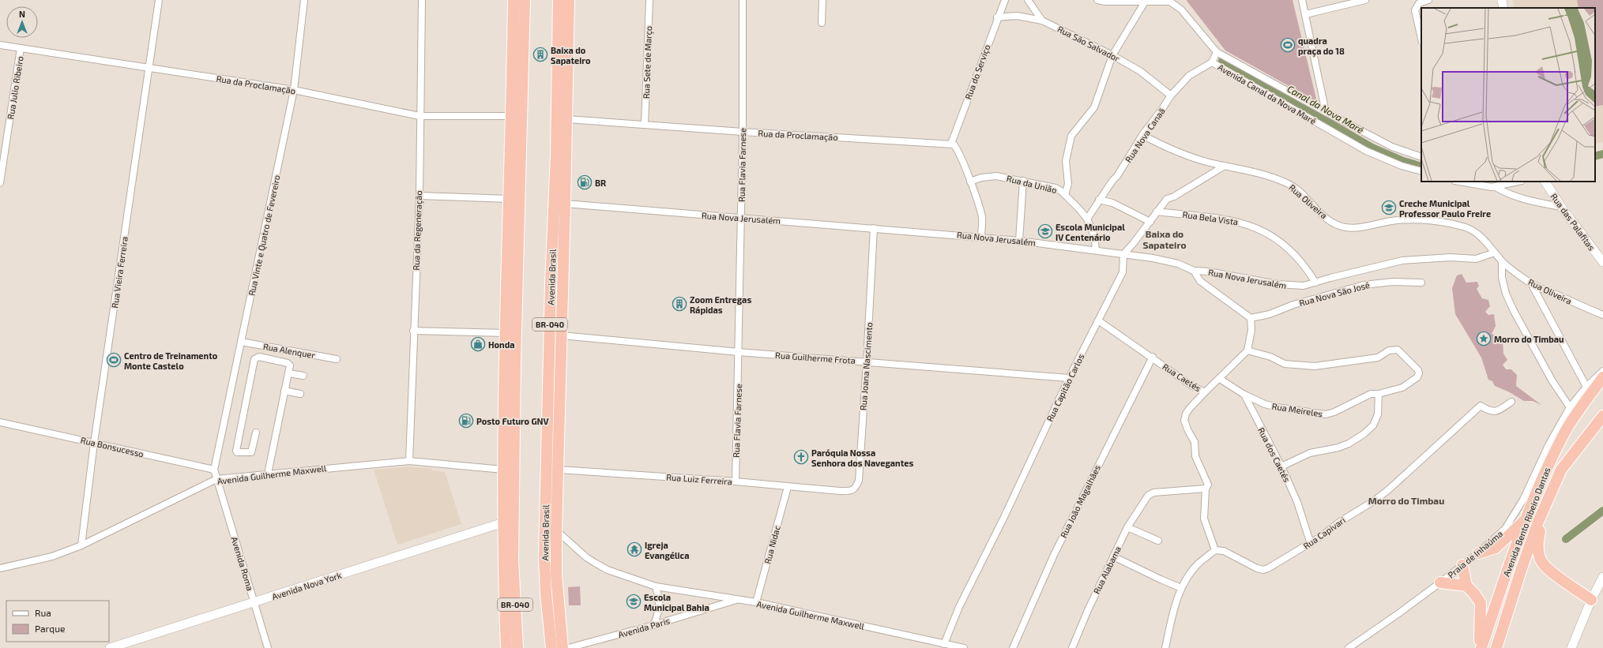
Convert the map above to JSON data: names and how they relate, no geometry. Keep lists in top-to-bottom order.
{
  "streets": {
    "highway": ["Avenida Brasil", "BR-040", "Avenida Bento Ribeiro Dantas"],
    "main road": ["Rua das Palafitas", "Avenida Nova York"],
    "street": [
      "Rua São Salvador",
      "Rua Sete de Março",
      "Rua do Serviço",
      "Rua da Proclamação",
      "Rua Julio Ribeiro",
      "Avenida Canal da Nova Maré",
      "Rua Nova Canaã",
      "Rua Flavia Farnese",
      "Rua da União",
      "Rua Oliveira",
      "Rua Nova Jerusalém",
      "Rua Bela Vista",
      "Rua da Regeneração",
      "Rua Vinte e Quatro de Fevereiro",
      "Rua Vieira Ferreira",
      "Rua Nova São José",
      "Rua Alenquer",
      "Rua Guilherme Frota",
      "Rua Joana Nascimento",
      "Rua Caetés",
      "Rua Capitão Carlos",
      "Rua Meireles",
      "Rua Bonsucesso",
      "Rua dos Caetés",
      "Avenida Guilherme Maxwell",
      "Rua Luiz Ferreira",
      "Rua João Magalhães",
      "Rua Capivari",
      "Rua Nidac",
      "Praia de Inhaúma",
      "Avenida Roma",
      "Rua Alabama",
      "Avenida Paris"
    ]
  },
  "crossings": [
    ["Rua São Salvador", "Rua do Serviço"],
    ["Rua São Salvador", "Rua Nova Canaã"],
    ["Rua Sete de Março", "Rua da Proclamação"],
    ["Rua do Serviço", "Rua da Proclamação"],
    ["Rua da Proclamação", "Rua Julio Ribeiro"],
    ["Rua da Proclamação", "Rua Flavia Farnese"],
    ["Rua da Proclamação", "Rua da Regeneração"],
    ["Rua da Proclamação", "Rua Vinte e Quatro de Fevereiro"],
    ["Rua da Proclamação", "Rua Vieira Ferreira"],
    ["Rua da Proclamação", "Avenida Brasil"],
    ["Avenida Canal da Nova Maré", "Rua Nova Canaã"],
    ["Rua Nova Canaã", "Rua da União"],
    ["Rua Nova Canaã", "Rua Oliveira"],
    ["Rua Flavia Farnese", "Rua Nova Jerusalém"],
    ["Rua Flavia Farnese", "Rua Guilherme Frota"],
    ["Rua Flavia Farnese", "Rua Luiz Ferreira"],
    ["Rua da União", "Rua Nova Jerusalém"],
    ["Rua Oliveira", "Rua Nova Jerusalém"],
    ["Rua Nova Jerusalém", "Rua Bela Vista"],
    ["Rua Nova Jerusalém", "Avenida Brasil"],
    ["Rua Nova Jerusalém", "Rua Joana Nascimento"],
    ["Rua Nova Jerusalém", "Rua Capitão Carlos"],
    ["Rua da Regeneração", "Avenida Guilherme Maxwell"],
    ["Rua Vinte e Quatro de Fevereiro", "Rua Alenquer"],
    ["Rua Vinte e Quatro de Fevereiro", "Rua Bonsucesso"],
    ["Rua Vieira Ferreira", "Rua Bonsucesso"],
    ["Rua Vieira Ferreira", "Avenida Guilherme Maxwell"],
    ["Avenida Brasil", "Rua Guilherme Frota"],
    ["Avenida Brasil", "Avenida Guilherme Maxwell"],
    ["Avenida Brasil", "Rua Luiz Ferreira"],
    ["Rua Guilherme Frota", "Rua Joana Nascimento"],
    ["Rua Guilherme Frota", "Rua Capitão Carlos"],
    ["Rua Joana Nascimento", "Rua Luiz Ferreira"],
    ["Rua Caetés", "Rua Capitão Carlos"],
    ["Rua Caetés", "Rua Meireles"],
    ["Rua Caetés", "Rua dos Caetés"],
    ["Rua Caetés", "Rua João Magalhães"],
    ["Rua Capitão Carlos", "Avenida Guilherme Maxwell"],
    ["Rua Meireles", "Rua dos Caetés"],
    ["Rua dos Caetés", "Rua Capivari"],
    ["Avenida Guilherme Maxwell", "Rua Nidac"],
    ["Avenida Guilherme Maxwell", "Avenida Roma"],
    ["Avenida Guilherme Maxwell", "Avenida Paris"],
    ["Rua Luiz Ferreira", "Rua Nidac"],
    ["Avenida Roma", "Avenida Nova York"]
  ],
  "districts": ["Baixa do Sapateiro", "Morro do Timbau"],
  "water": ["Canal da Nova Maré"],
  "places": {
    "sports": ["quadra praça do 18", "Centro de Treinamento Monte Castelo"],
    "building": ["Baixa do Sapateiro", "Zoom Entregas Rápidas"],
    "fuel station": ["BR", "Posto Futuro GNV"],
    "school or university": ["Creche Municipal Professor Paulo Freire", "Escola Municipal IV Centenário", "Escola Municipal Bahia"],
    "place": ["Morro do Timbau"],
    "shop": ["Honda"],
    "church": ["Paróquia Nossa Senhora dos Navegantes"],
    "temple": ["Igreja Evangélica"]
  },
  "legend": ["Rua", "Parque"],
  "north": "top"
}
